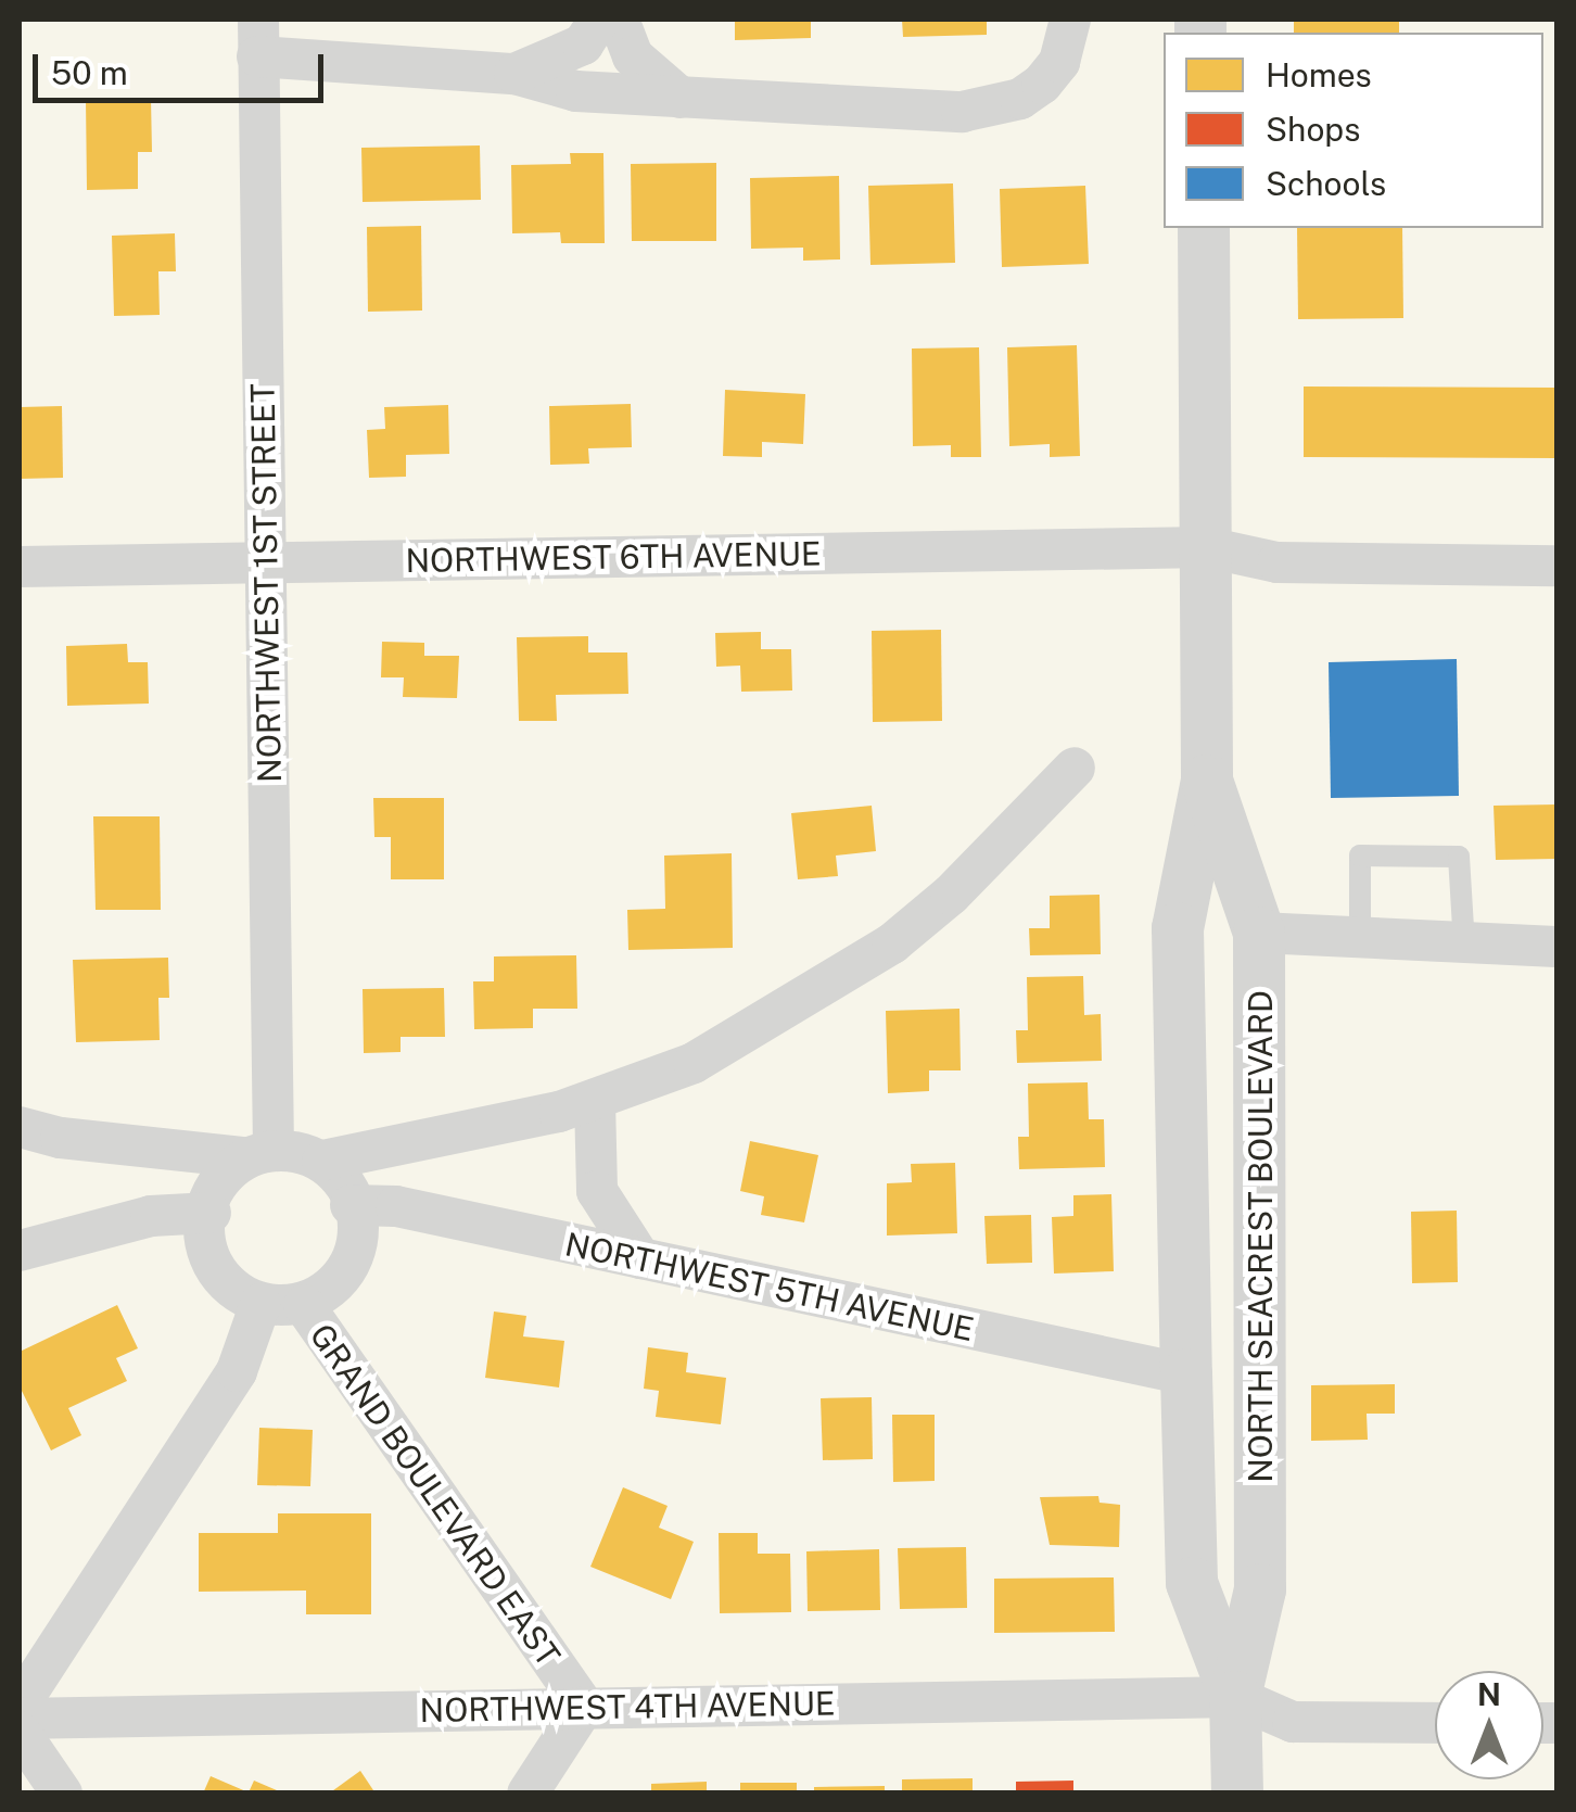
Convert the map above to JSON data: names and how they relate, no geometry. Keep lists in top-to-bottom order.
{
  "streets": {
    "street": [
      "NORTHWEST 6TH AVENUE",
      "NORTHWEST 1ST STREET",
      "NORTH SEACREST BOULEVARD",
      "NORTHWEST 5TH AVENUE",
      "GRAND BOULEVARD EAST",
      "NORTHWEST 4TH AVENUE"
    ]
  },
  "crossings": [
    ["NORTHWEST 6TH AVENUE", "NORTHWEST 1ST STREET"],
    ["NORTHWEST 6TH AVENUE", "NORTH SEACREST BOULEVARD"],
    ["NORTHWEST 1ST STREET", "NORTHWEST 5TH AVENUE"],
    ["NORTHWEST 1ST STREET", "GRAND BOULEVARD EAST"],
    ["NORTH SEACREST BOULEVARD", "NORTHWEST 5TH AVENUE"],
    ["NORTH SEACREST BOULEVARD", "NORTHWEST 4TH AVENUE"],
    ["NORTHWEST 5TH AVENUE", "GRAND BOULEVARD EAST"],
    ["GRAND BOULEVARD EAST", "NORTHWEST 4TH AVENUE"]
  ],
  "legend": ["Homes", "Shops", "Schools"],
  "scale_bar": "50 m",
  "north": "top"
}
